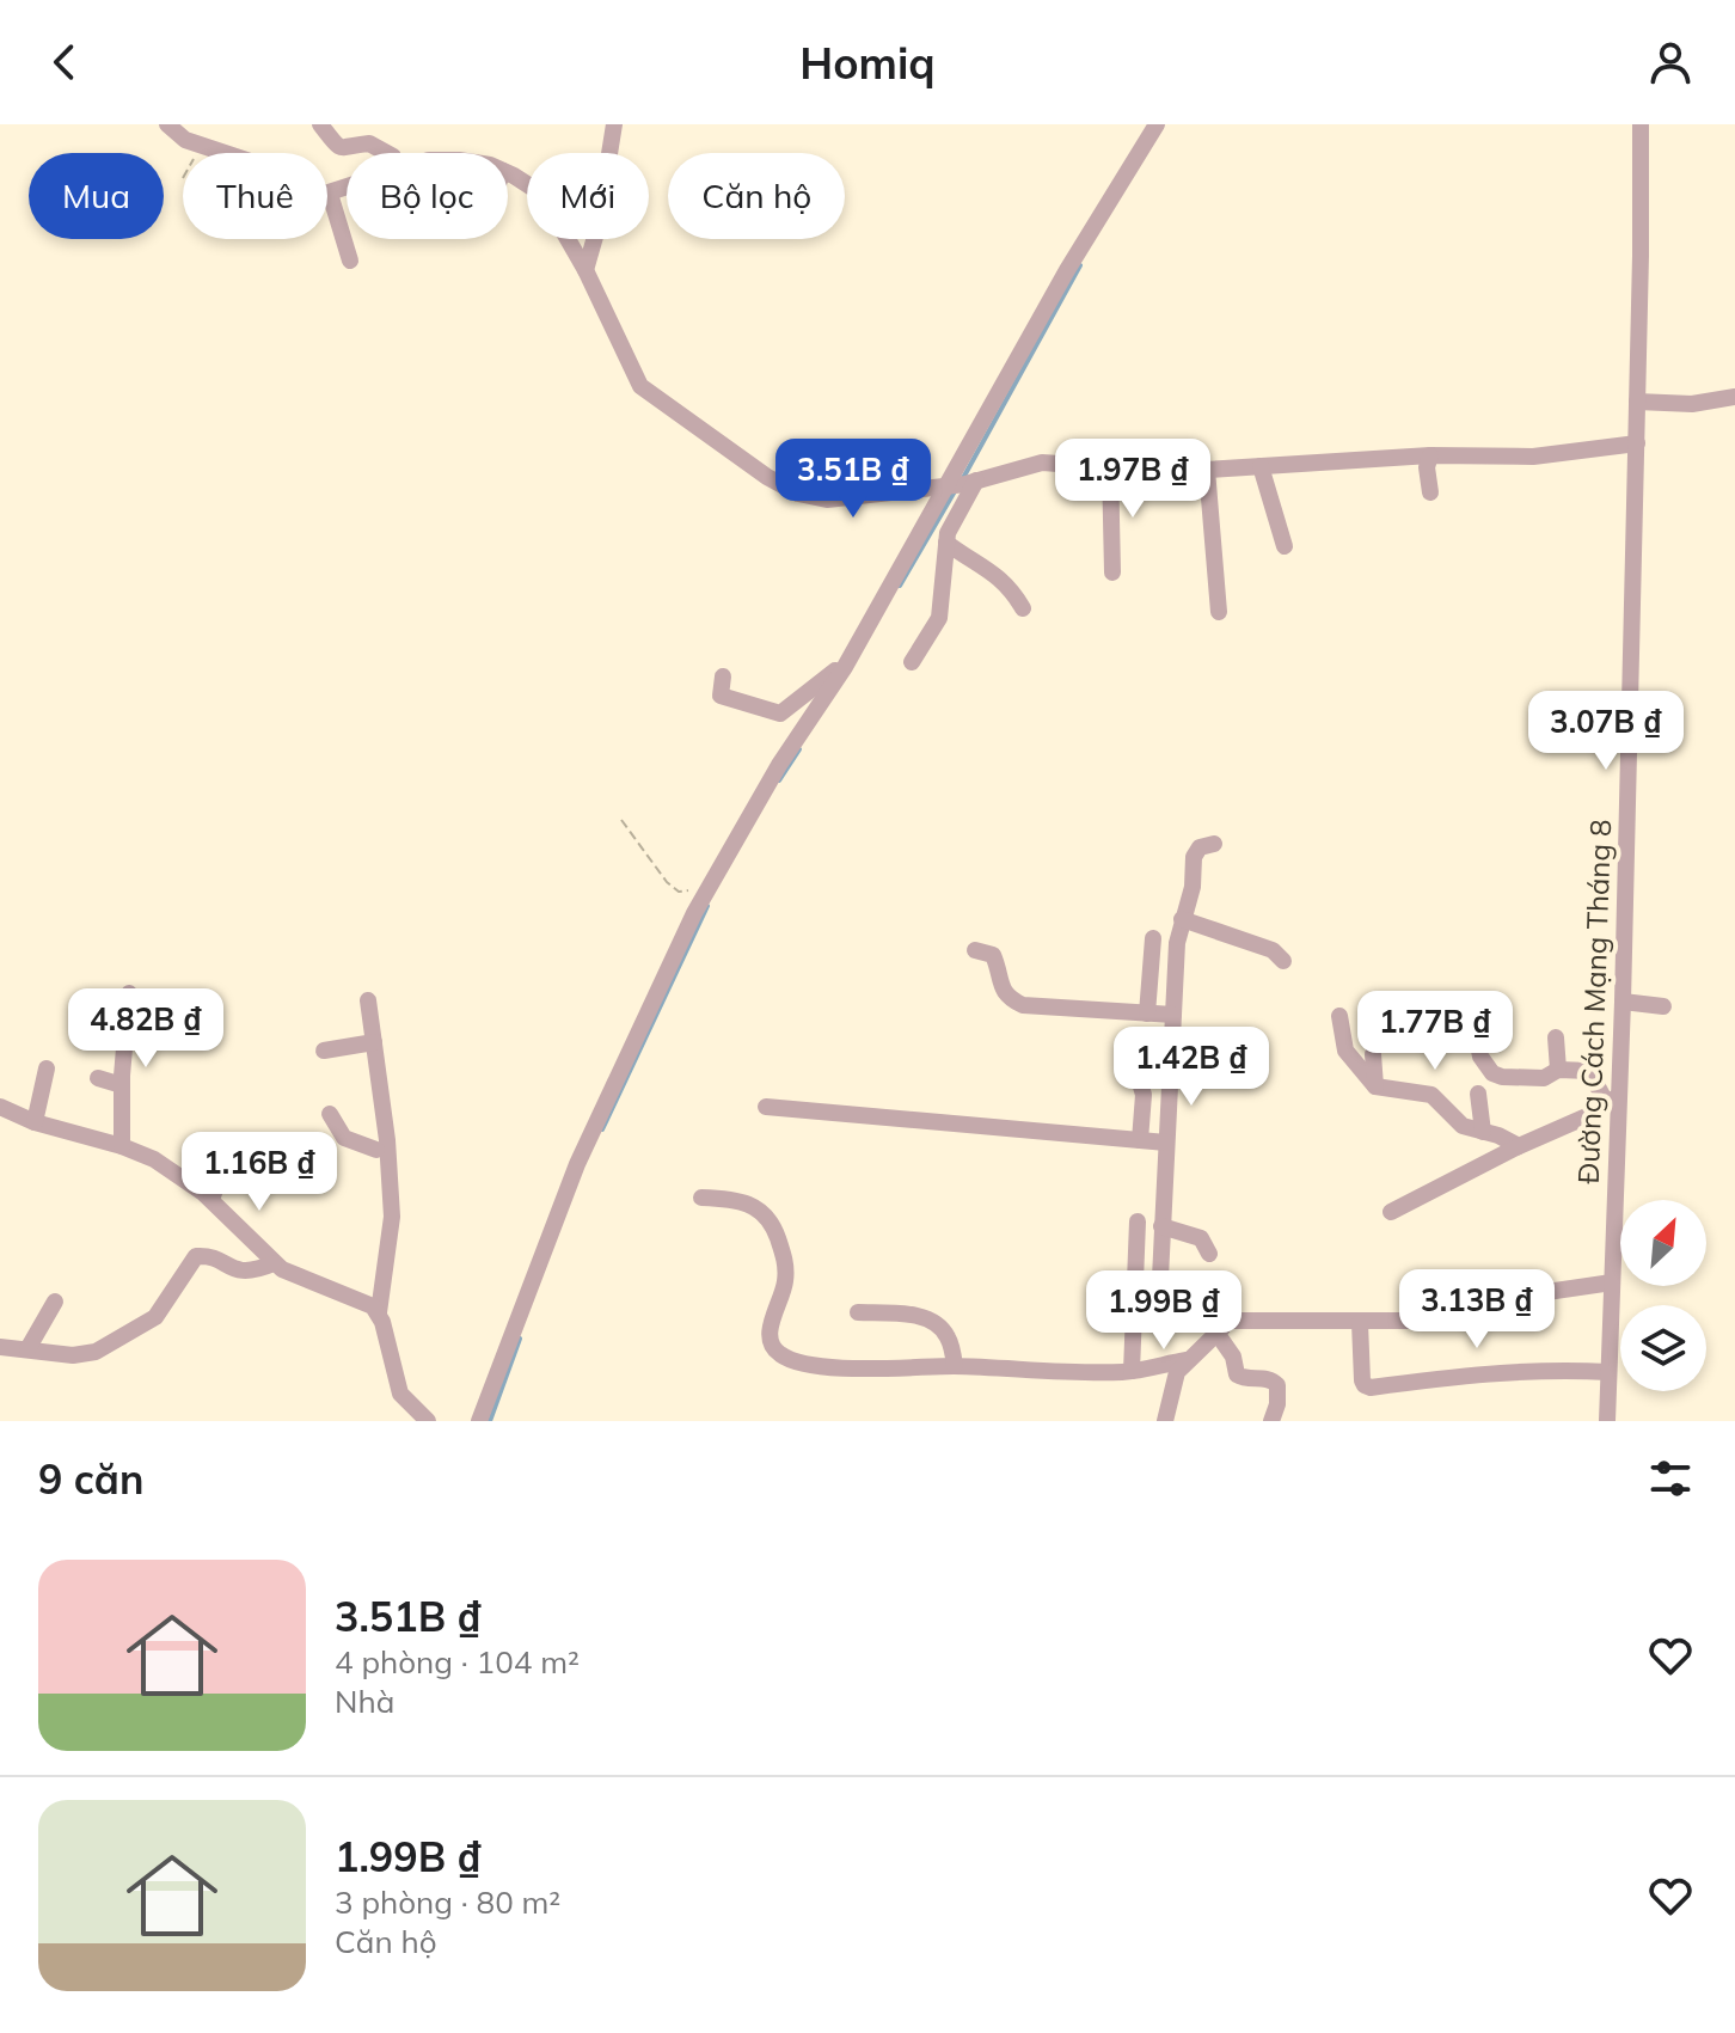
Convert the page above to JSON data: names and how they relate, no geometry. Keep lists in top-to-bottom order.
{
  "streets": {
    "street": ["Đường Cách Mạng Tháng 8"]
  },
  "north": "top right",
  "page": {
    "header": "Homiq",
    "chip": [
      "Mua",
      "Thuê",
      "Bộ lọc",
      "Mới",
      "Căn hộ"
    ],
    "price": [
      "3.51B ₫",
      "1.97B ₫",
      "3.07B ₫",
      "4.82B ₫",
      "1.77B ₫",
      "1.42B ₫",
      "1.16B ₫",
      "3.13B ₫",
      "1.99B ₫"
    ],
    "heading": "9 căn",
    "list": [
      {
        "name": "3.51B ₫",
        "note": "4 phòng · 104 m² · Nhà"
      },
      {
        "name": "1.99B ₫",
        "note": "3 phòng · 80 m² · Căn hộ"
      }
    ]
  }
}
